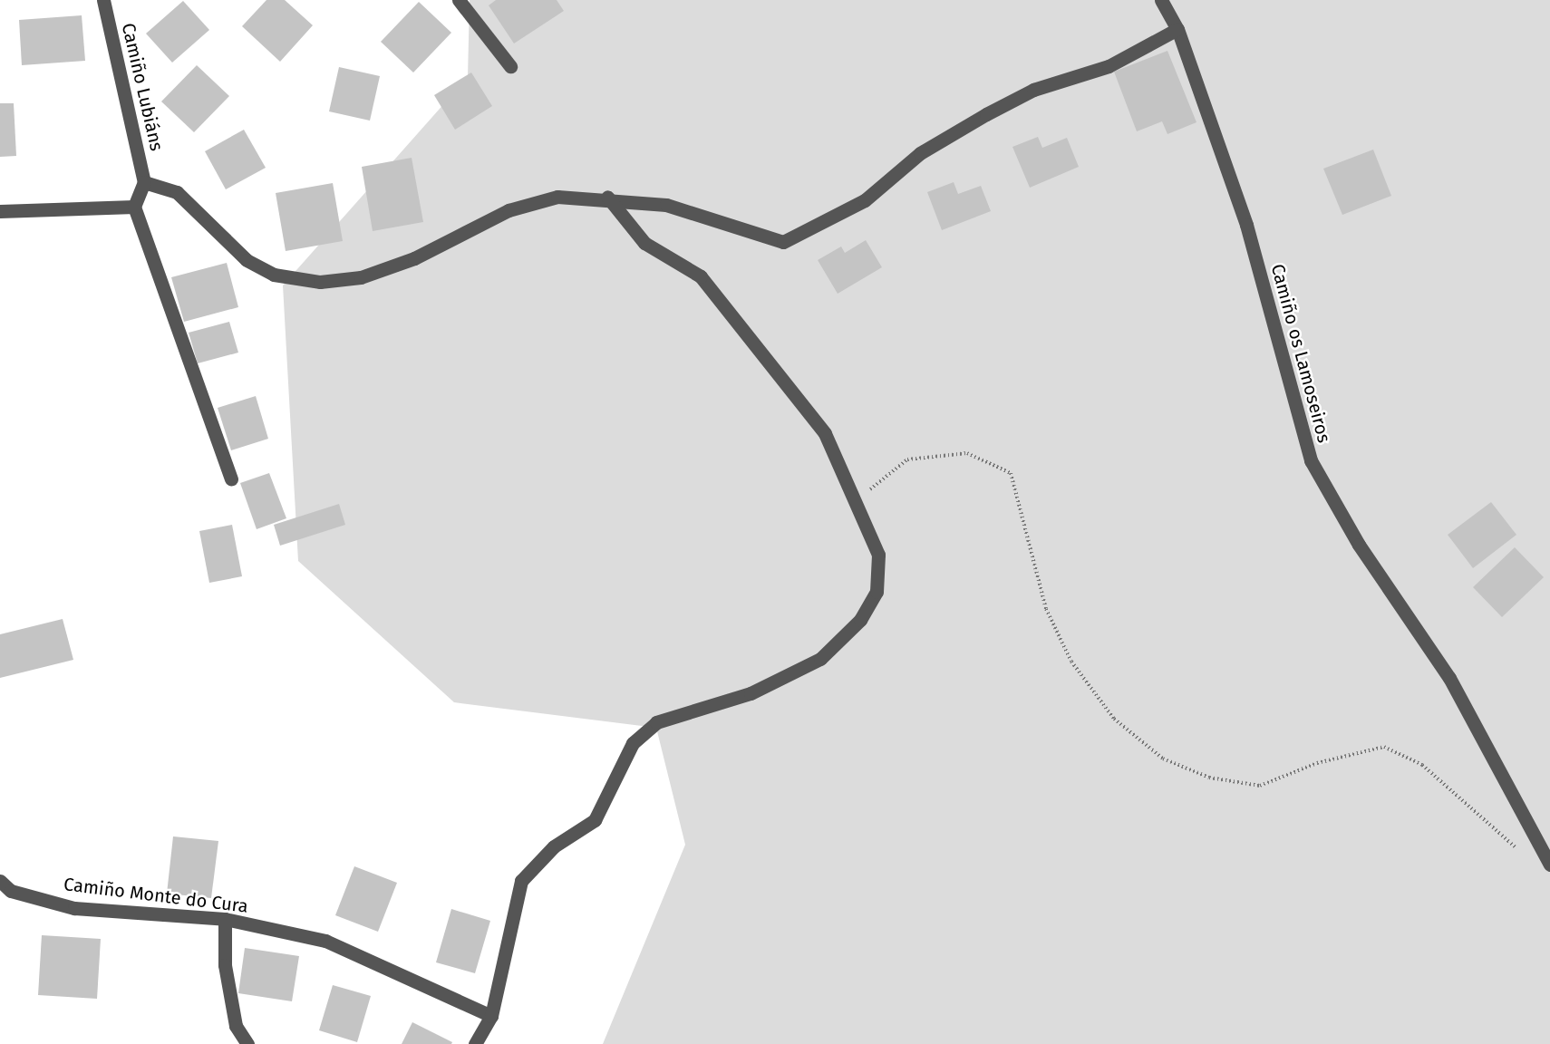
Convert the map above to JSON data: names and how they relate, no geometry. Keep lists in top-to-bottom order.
{
  "streets": {
    "street": ["Camiño Lubiáns", "Camiño os Lamoseiros", "Camiño Monte do Cura"]
  }
}
